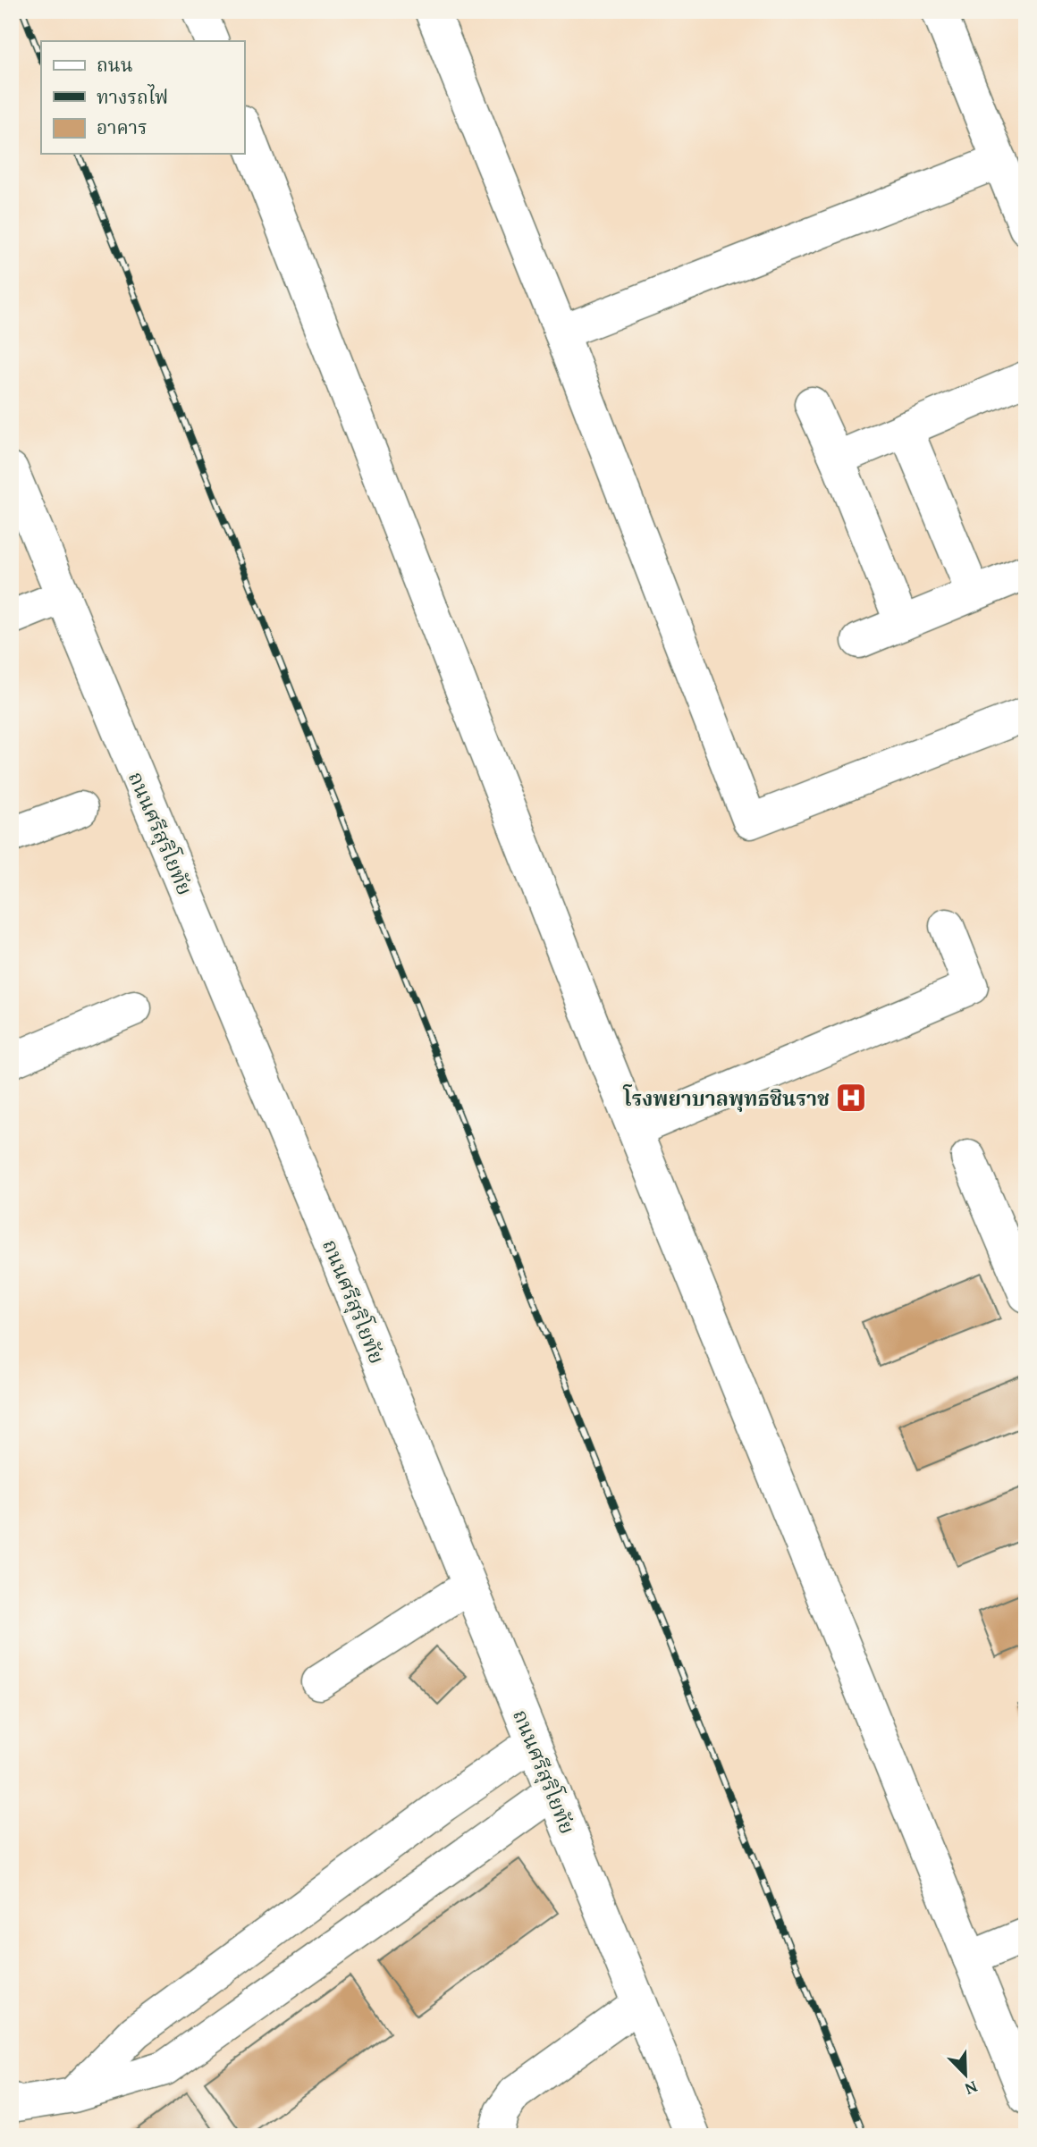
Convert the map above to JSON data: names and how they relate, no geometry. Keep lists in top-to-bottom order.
{
  "streets": {
    "street": ["ถนนศรีสุริโยทัย"]
  },
  "places": {
    "hospital": ["โรงพยาบาลพุทธชินราช"]
  },
  "legend": ["ถนน", "ทางรถไฟ", "อาคาร"],
  "north": "bottom right"
}
